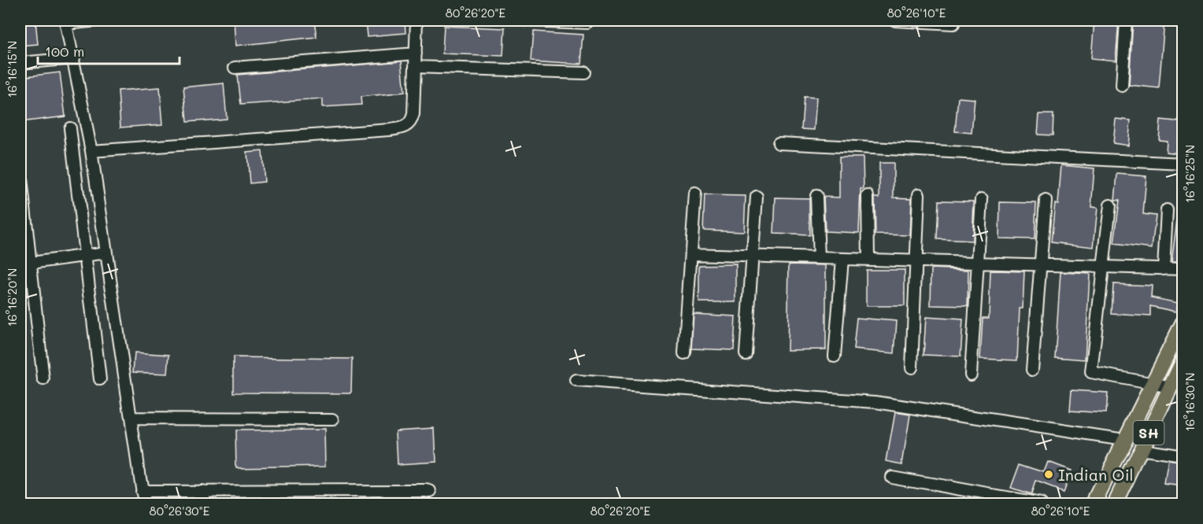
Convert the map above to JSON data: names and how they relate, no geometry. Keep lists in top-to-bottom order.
{
  "streets": {
    "main road": ["SH"]
  },
  "places": ["Indian Oil"],
  "scale_bar": "100 m",
  "coordinates": [
    "80°26'20\"E",
    "80°26'10\"E",
    "16°16'15\"N",
    "16°16'25\"N",
    "16°16'20\"N",
    "16°16'30\"N",
    "80°26'30\"E"
  ]
}
